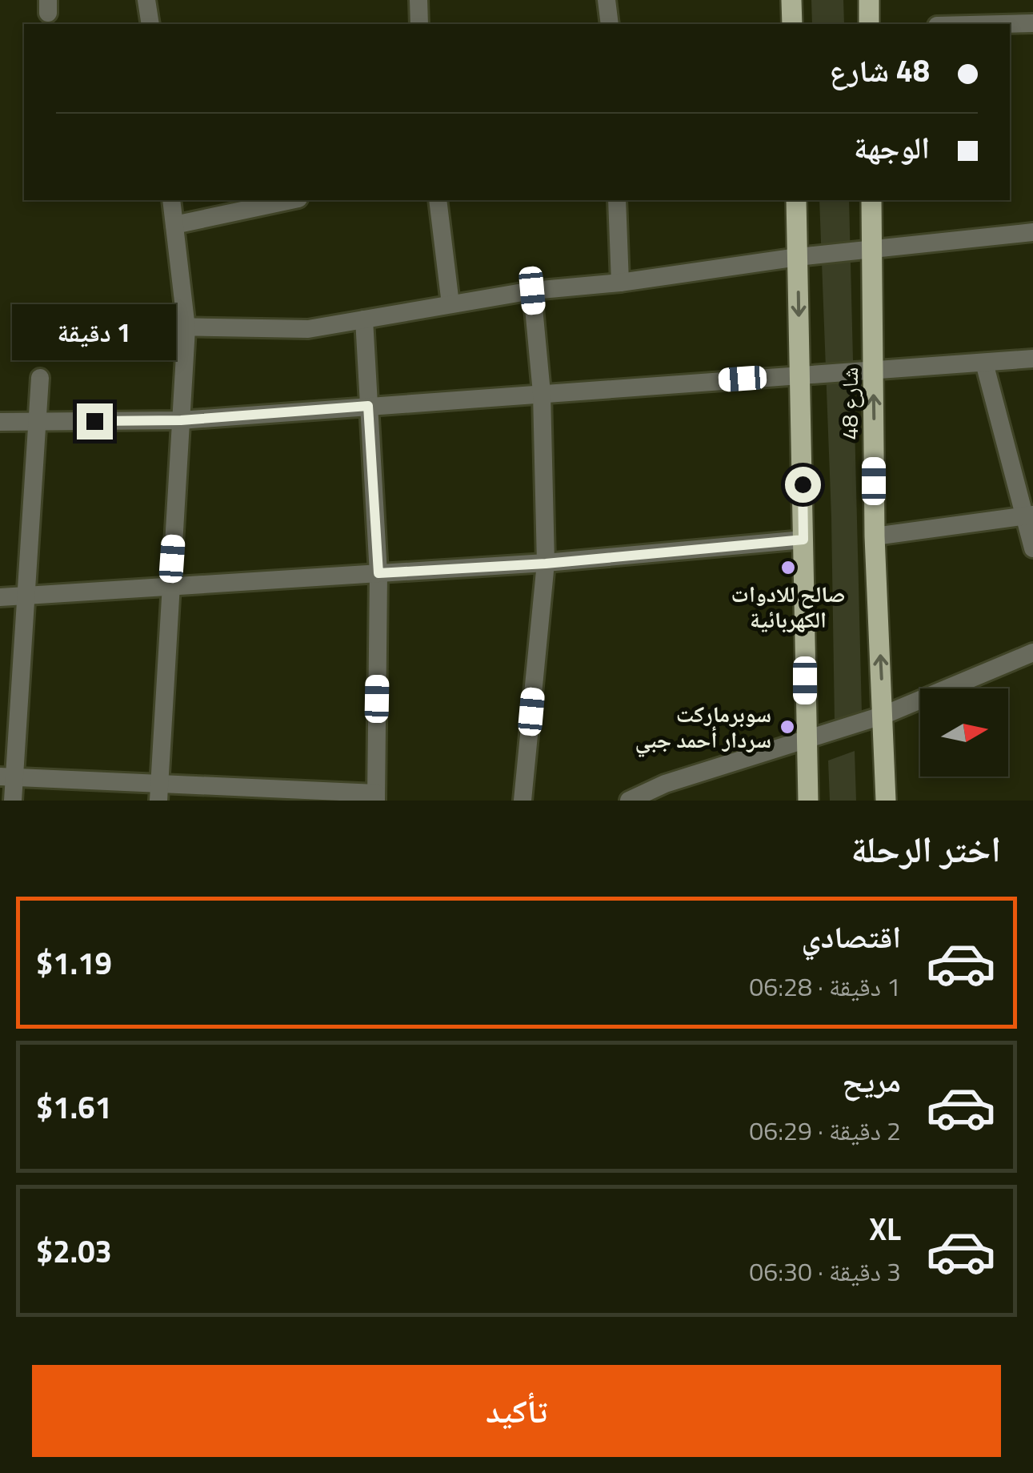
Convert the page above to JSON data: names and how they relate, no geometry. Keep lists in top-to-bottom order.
{
  "streets": {
    "main road": ["48 شارع"]
  },
  "places": ["صالح للادوات الكهربائية", "سوبرماركت سردار أحمد جبي"],
  "north": "right",
  "page": {
    "banner": ["48 شارع", "الوجهة"],
    "bubble": "1 دقيقة",
    "heading": "اختر الرحلة",
    "list": [
      {
        "name": "اقتصادي",
        "note": "1 دقيقة · 06:28",
        "value": "$1.19"
      },
      {
        "name": "مريح",
        "note": "2 دقيقة · 06:29",
        "value": "$1.61"
      },
      {
        "name": "XL",
        "note": "3 دقيقة · 06:30",
        "value": "$2.03"
      }
    ],
    "buttons": "تأكيد"
  }
}
